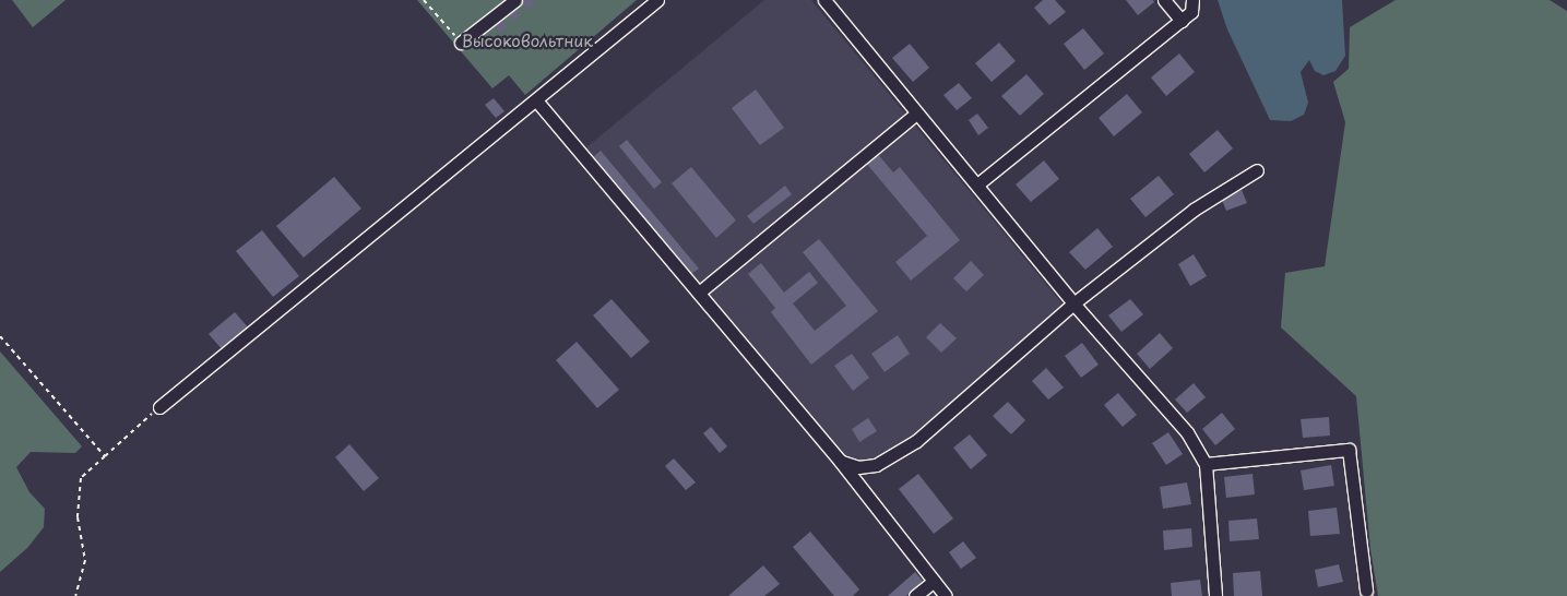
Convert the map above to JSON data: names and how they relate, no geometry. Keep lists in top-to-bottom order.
{
  "parks": ["Высоковольтник"]
}
